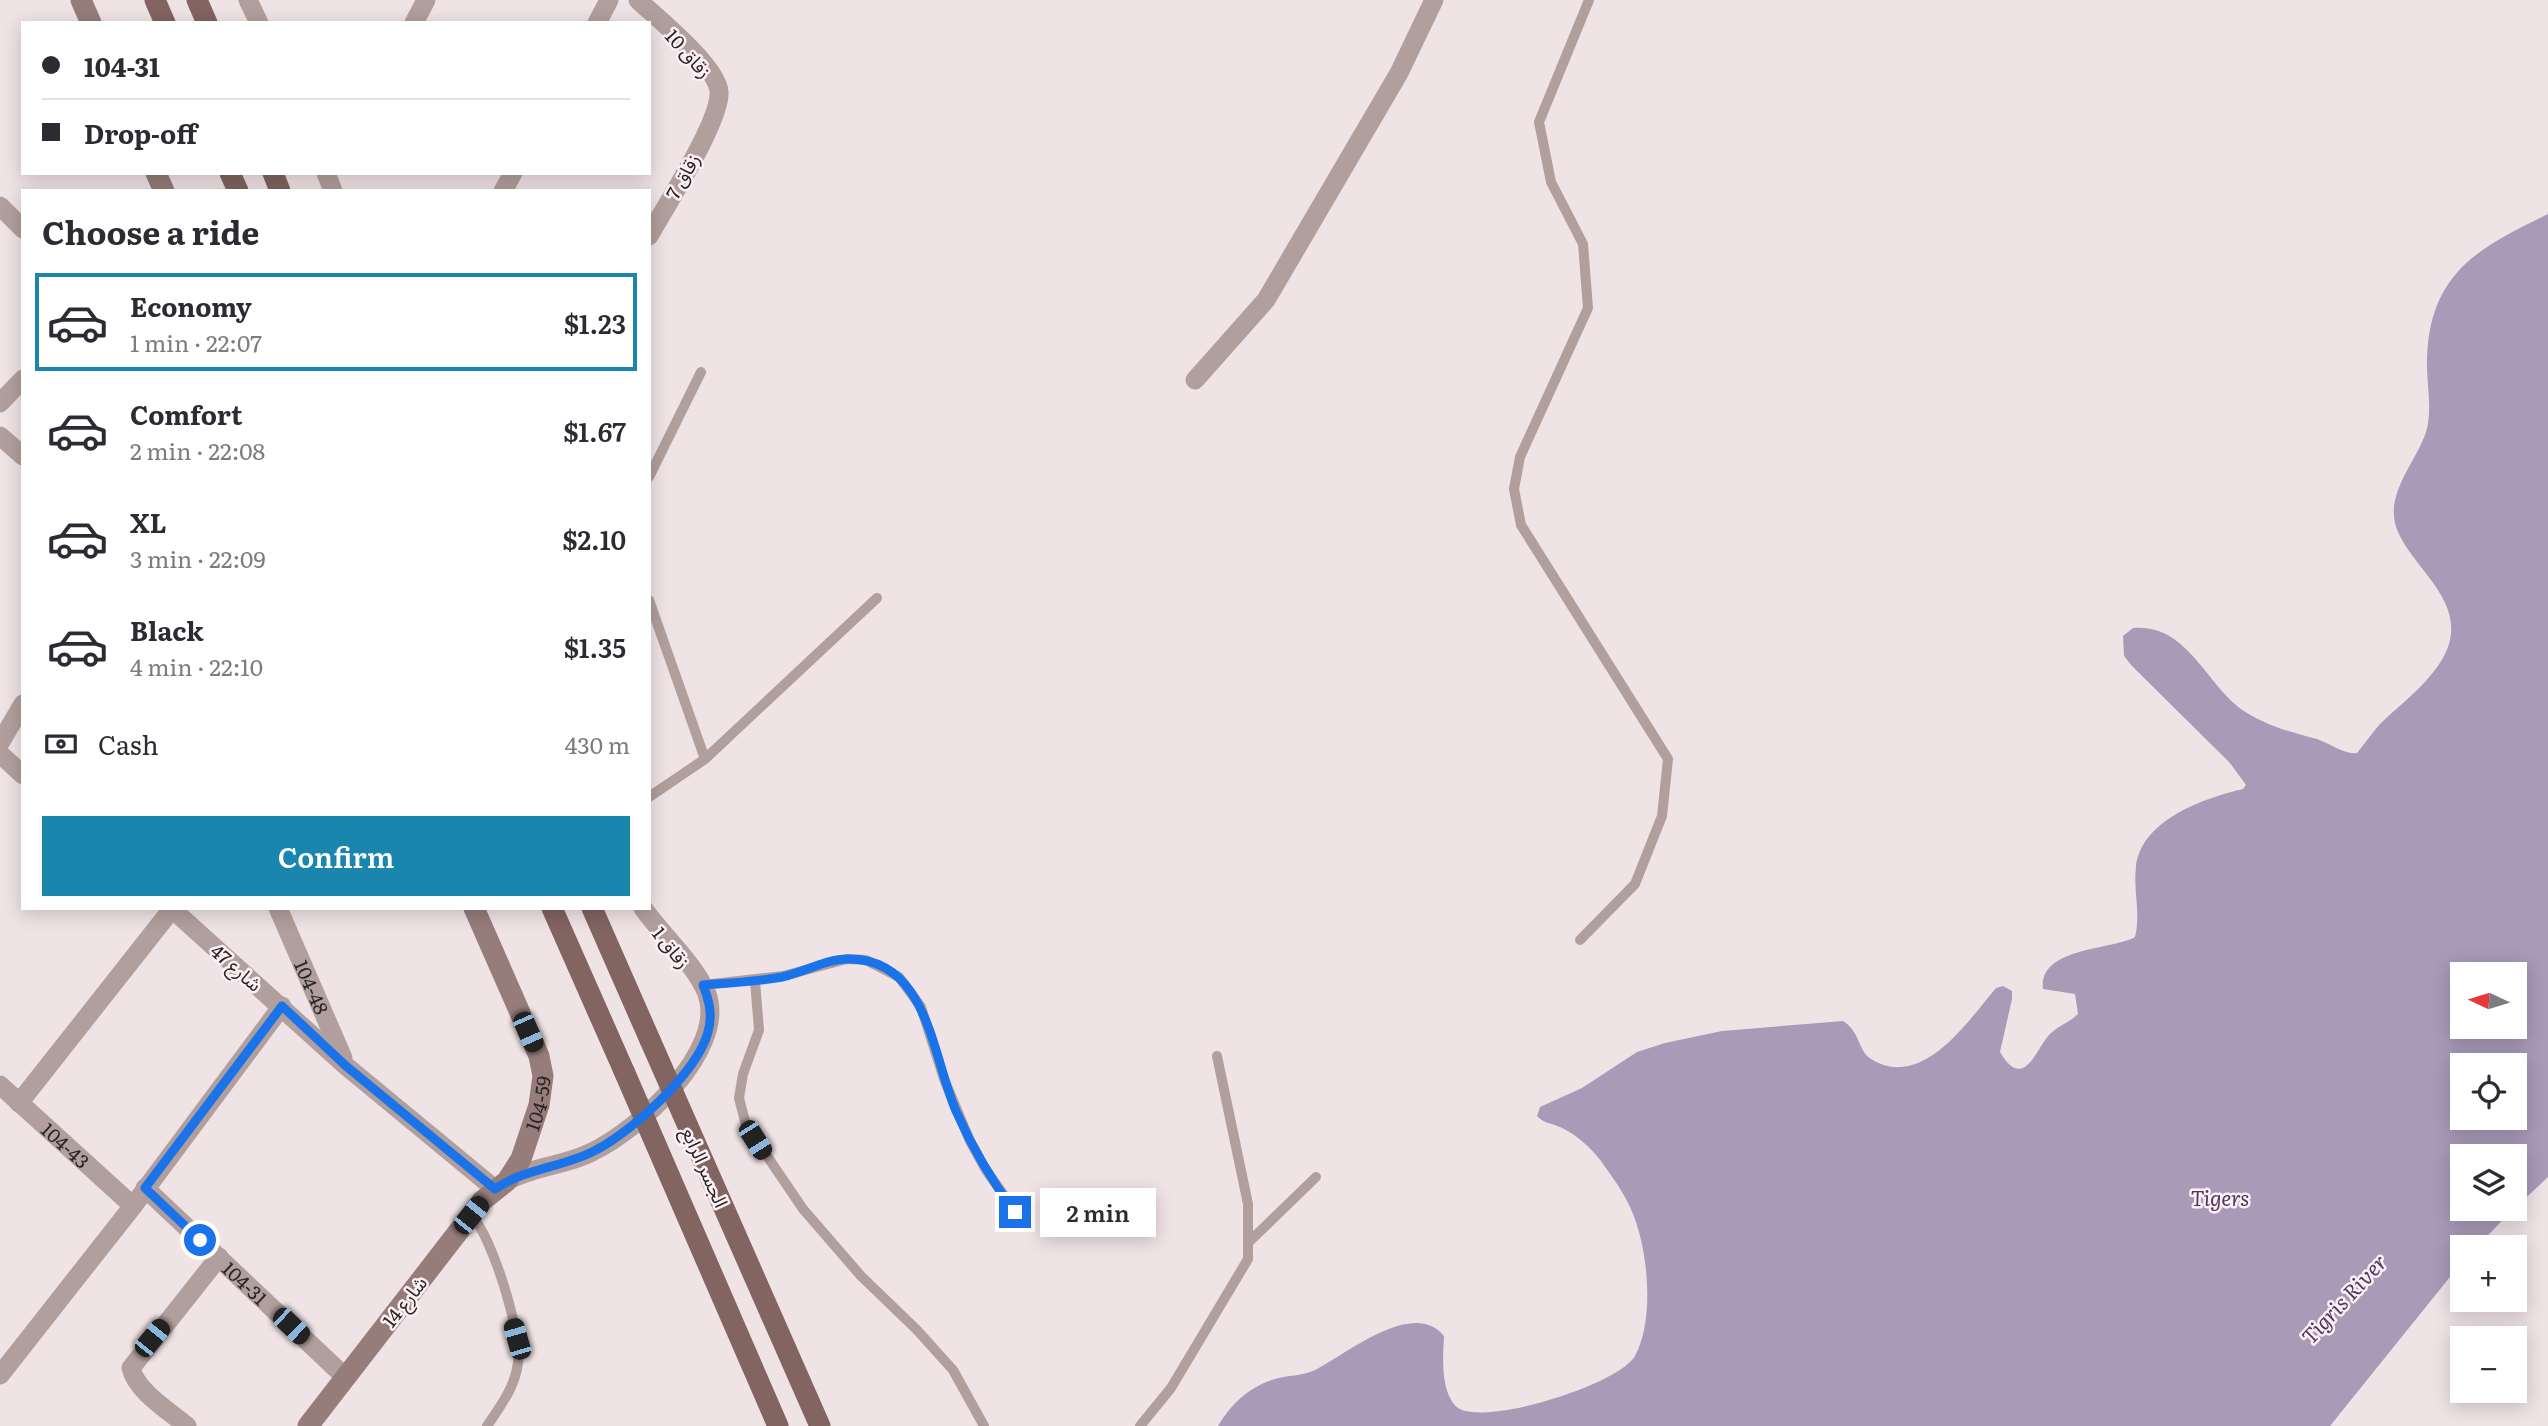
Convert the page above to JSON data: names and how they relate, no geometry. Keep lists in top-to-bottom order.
{
  "streets": {
    "main road": ["الجسر الرابع"],
    "street": [
      "زقاق 10",
      "زقاق 7",
      "زقاق 1",
      "شارع 47",
      "104-48",
      "104-59",
      "104-43",
      "104-31",
      "شارع 14"
    ]
  },
  "crossings": [
    ["زقاق 10", "زقاق 7"],
    ["شارع 47", "104-48"],
    ["شارع 47", "104-59"],
    ["شارع 47", "شارع 14"],
    ["104-59", "شارع 14"],
    ["104-31", "شارع 14"]
  ],
  "water": ["Tigers", "Tigris River"],
  "north": "left",
  "page": {
    "banner": ["104-31", "Drop-off"],
    "heading": "Choose a ride",
    "list": [
      {
        "name": "Economy",
        "note": "1 min · 22:07",
        "value": "$1.23"
      },
      {
        "name": "Comfort",
        "note": "2 min · 22:08",
        "value": "$1.67"
      },
      {
        "name": "XL",
        "note": "3 min · 22:09",
        "value": "$2.10"
      },
      {
        "name": "Black",
        "note": "4 min · 22:10",
        "value": "$1.35"
      }
    ],
    "pay": ["Cash", "430 m"],
    "buttons": "Confirm",
    "map_buttons": ["+", "−"],
    "bubble": "2 min"
  }
}
